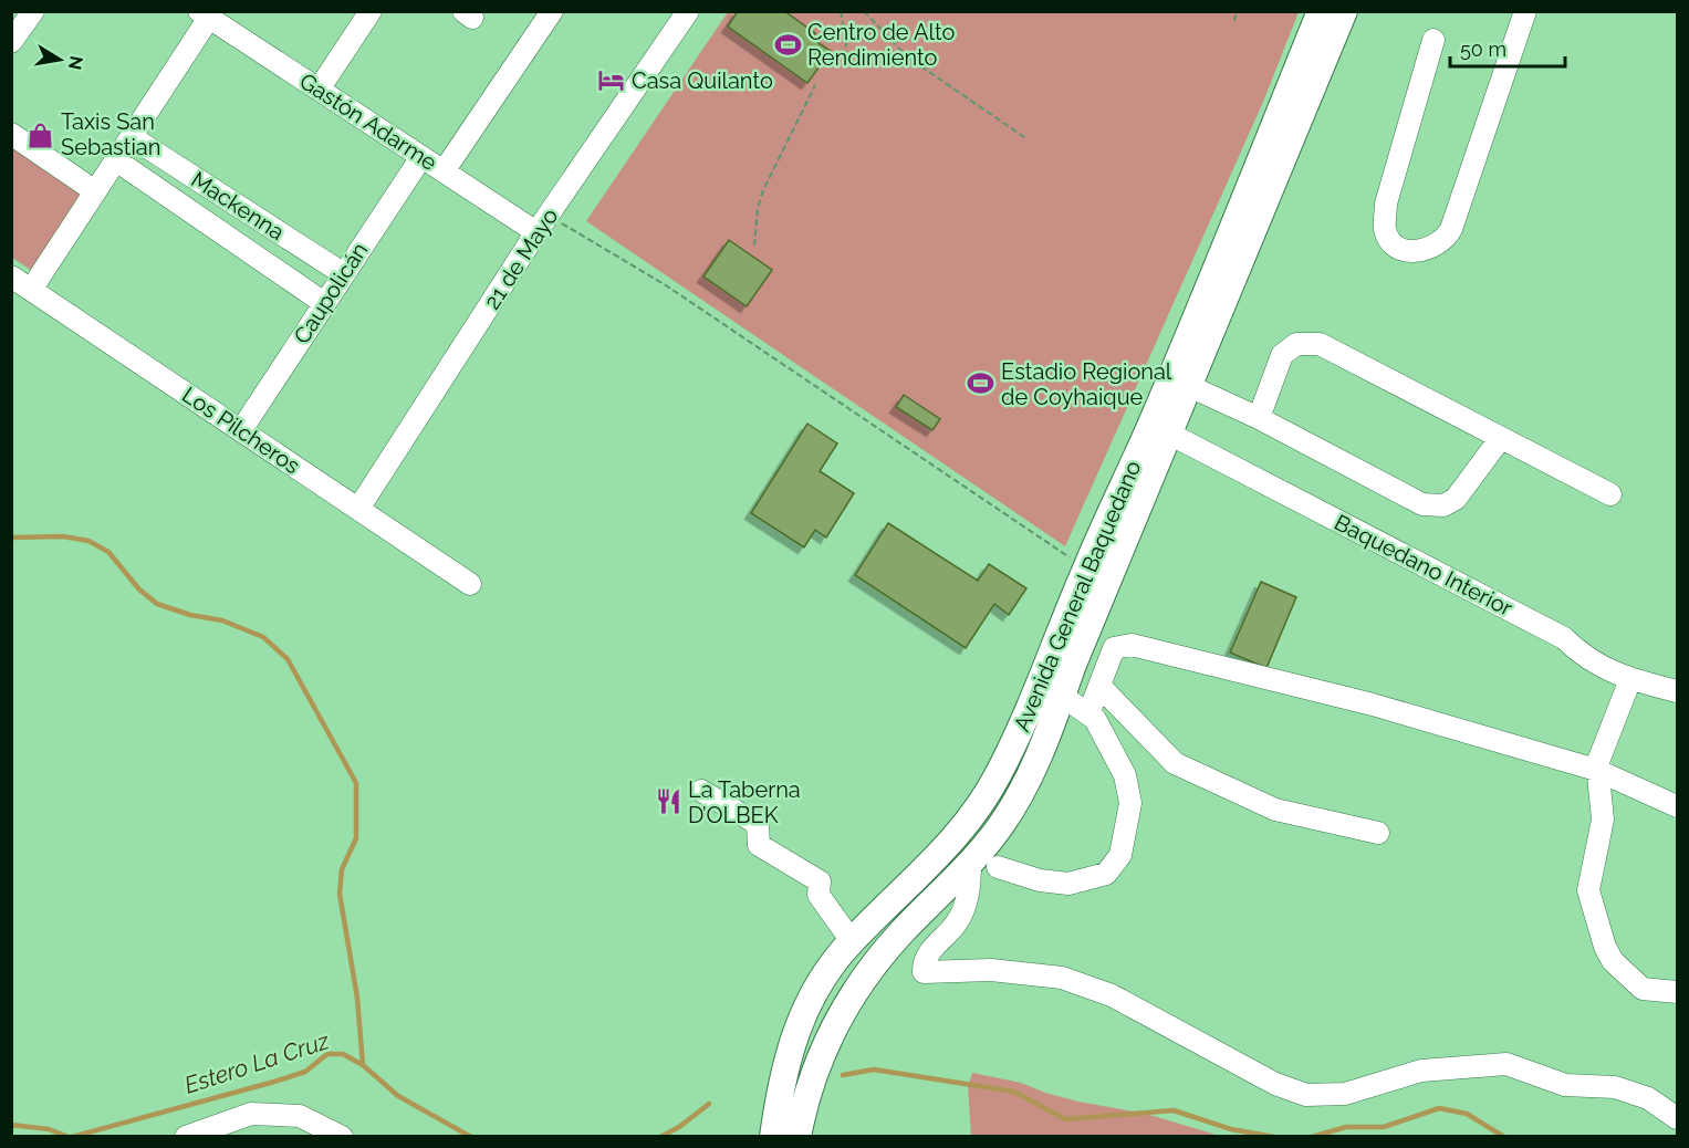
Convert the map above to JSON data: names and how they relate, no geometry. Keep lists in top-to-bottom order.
{
  "streets": {
    "main road": ["Avenida General Baquedano"],
    "street": [
      "Gastón Adarme",
      "Mackenna",
      "21 de Mayo",
      "Caupolicán",
      "Los Pilcheros",
      "Baquedano Interior"
    ]
  },
  "crossings": [
    ["Gastón Adarme", "21 de Mayo"],
    ["Gastón Adarme", "Caupolicán"],
    ["Mackenna", "Caupolicán"],
    ["21 de Mayo", "Los Pilcheros"],
    ["Caupolicán", "Los Pilcheros"],
    ["Baquedano Interior", "Avenida General Baquedano"]
  ],
  "water": ["Estero La Cruz"],
  "places": {
    "sports": ["Centro de Alto Rendimiento", "Estadio Regional de Coyhaique"],
    "hotel": ["Casa Quilanto"],
    "shop": ["Taxis San Sebastian"],
    "restaurant": ["La Taberna D’OLBEK"]
  },
  "scale_bar": "50 m",
  "north": "right"
}
